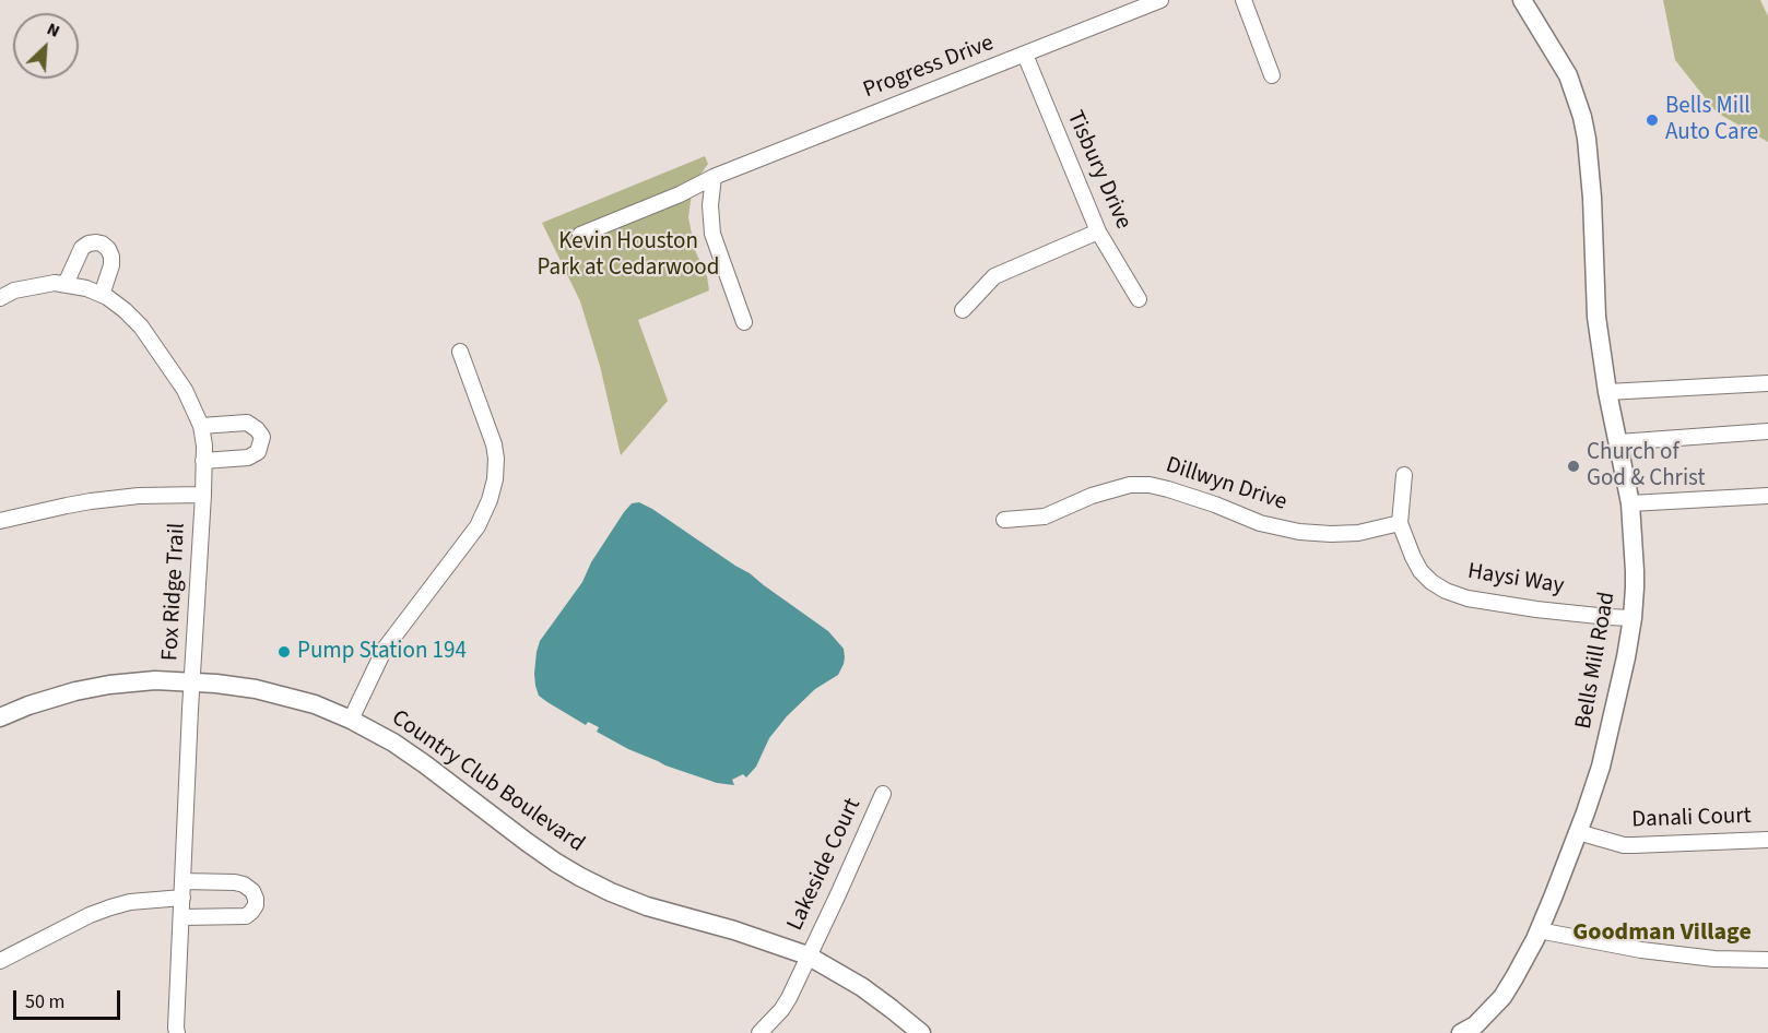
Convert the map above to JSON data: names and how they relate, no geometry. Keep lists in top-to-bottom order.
{
  "streets": {
    "street": [
      "Progress Drive",
      "Tisbury Drive",
      "Dillwyn Drive",
      "Haysi Way",
      "Fox Ridge Trail",
      "Bells Mill Road",
      "Country Club Boulevard",
      "Danali Court",
      "Lakeside Court"
    ]
  },
  "crossings": [
    ["Progress Drive", "Tisbury Drive"],
    ["Dillwyn Drive", "Haysi Way"],
    ["Haysi Way", "Bells Mill Road"],
    ["Fox Ridge Trail", "Country Club Boulevard"],
    ["Bells Mill Road", "Danali Court"],
    ["Country Club Boulevard", "Lakeside Court"]
  ],
  "districts": ["Goodman Village"],
  "parks": ["Kevin Houston Park at Cedarwood"],
  "places": ["Bells Mill Auto Care", "Church of God & Christ", "Pump Station 194"],
  "scale_bar": "50 m",
  "north": "top right"
}
